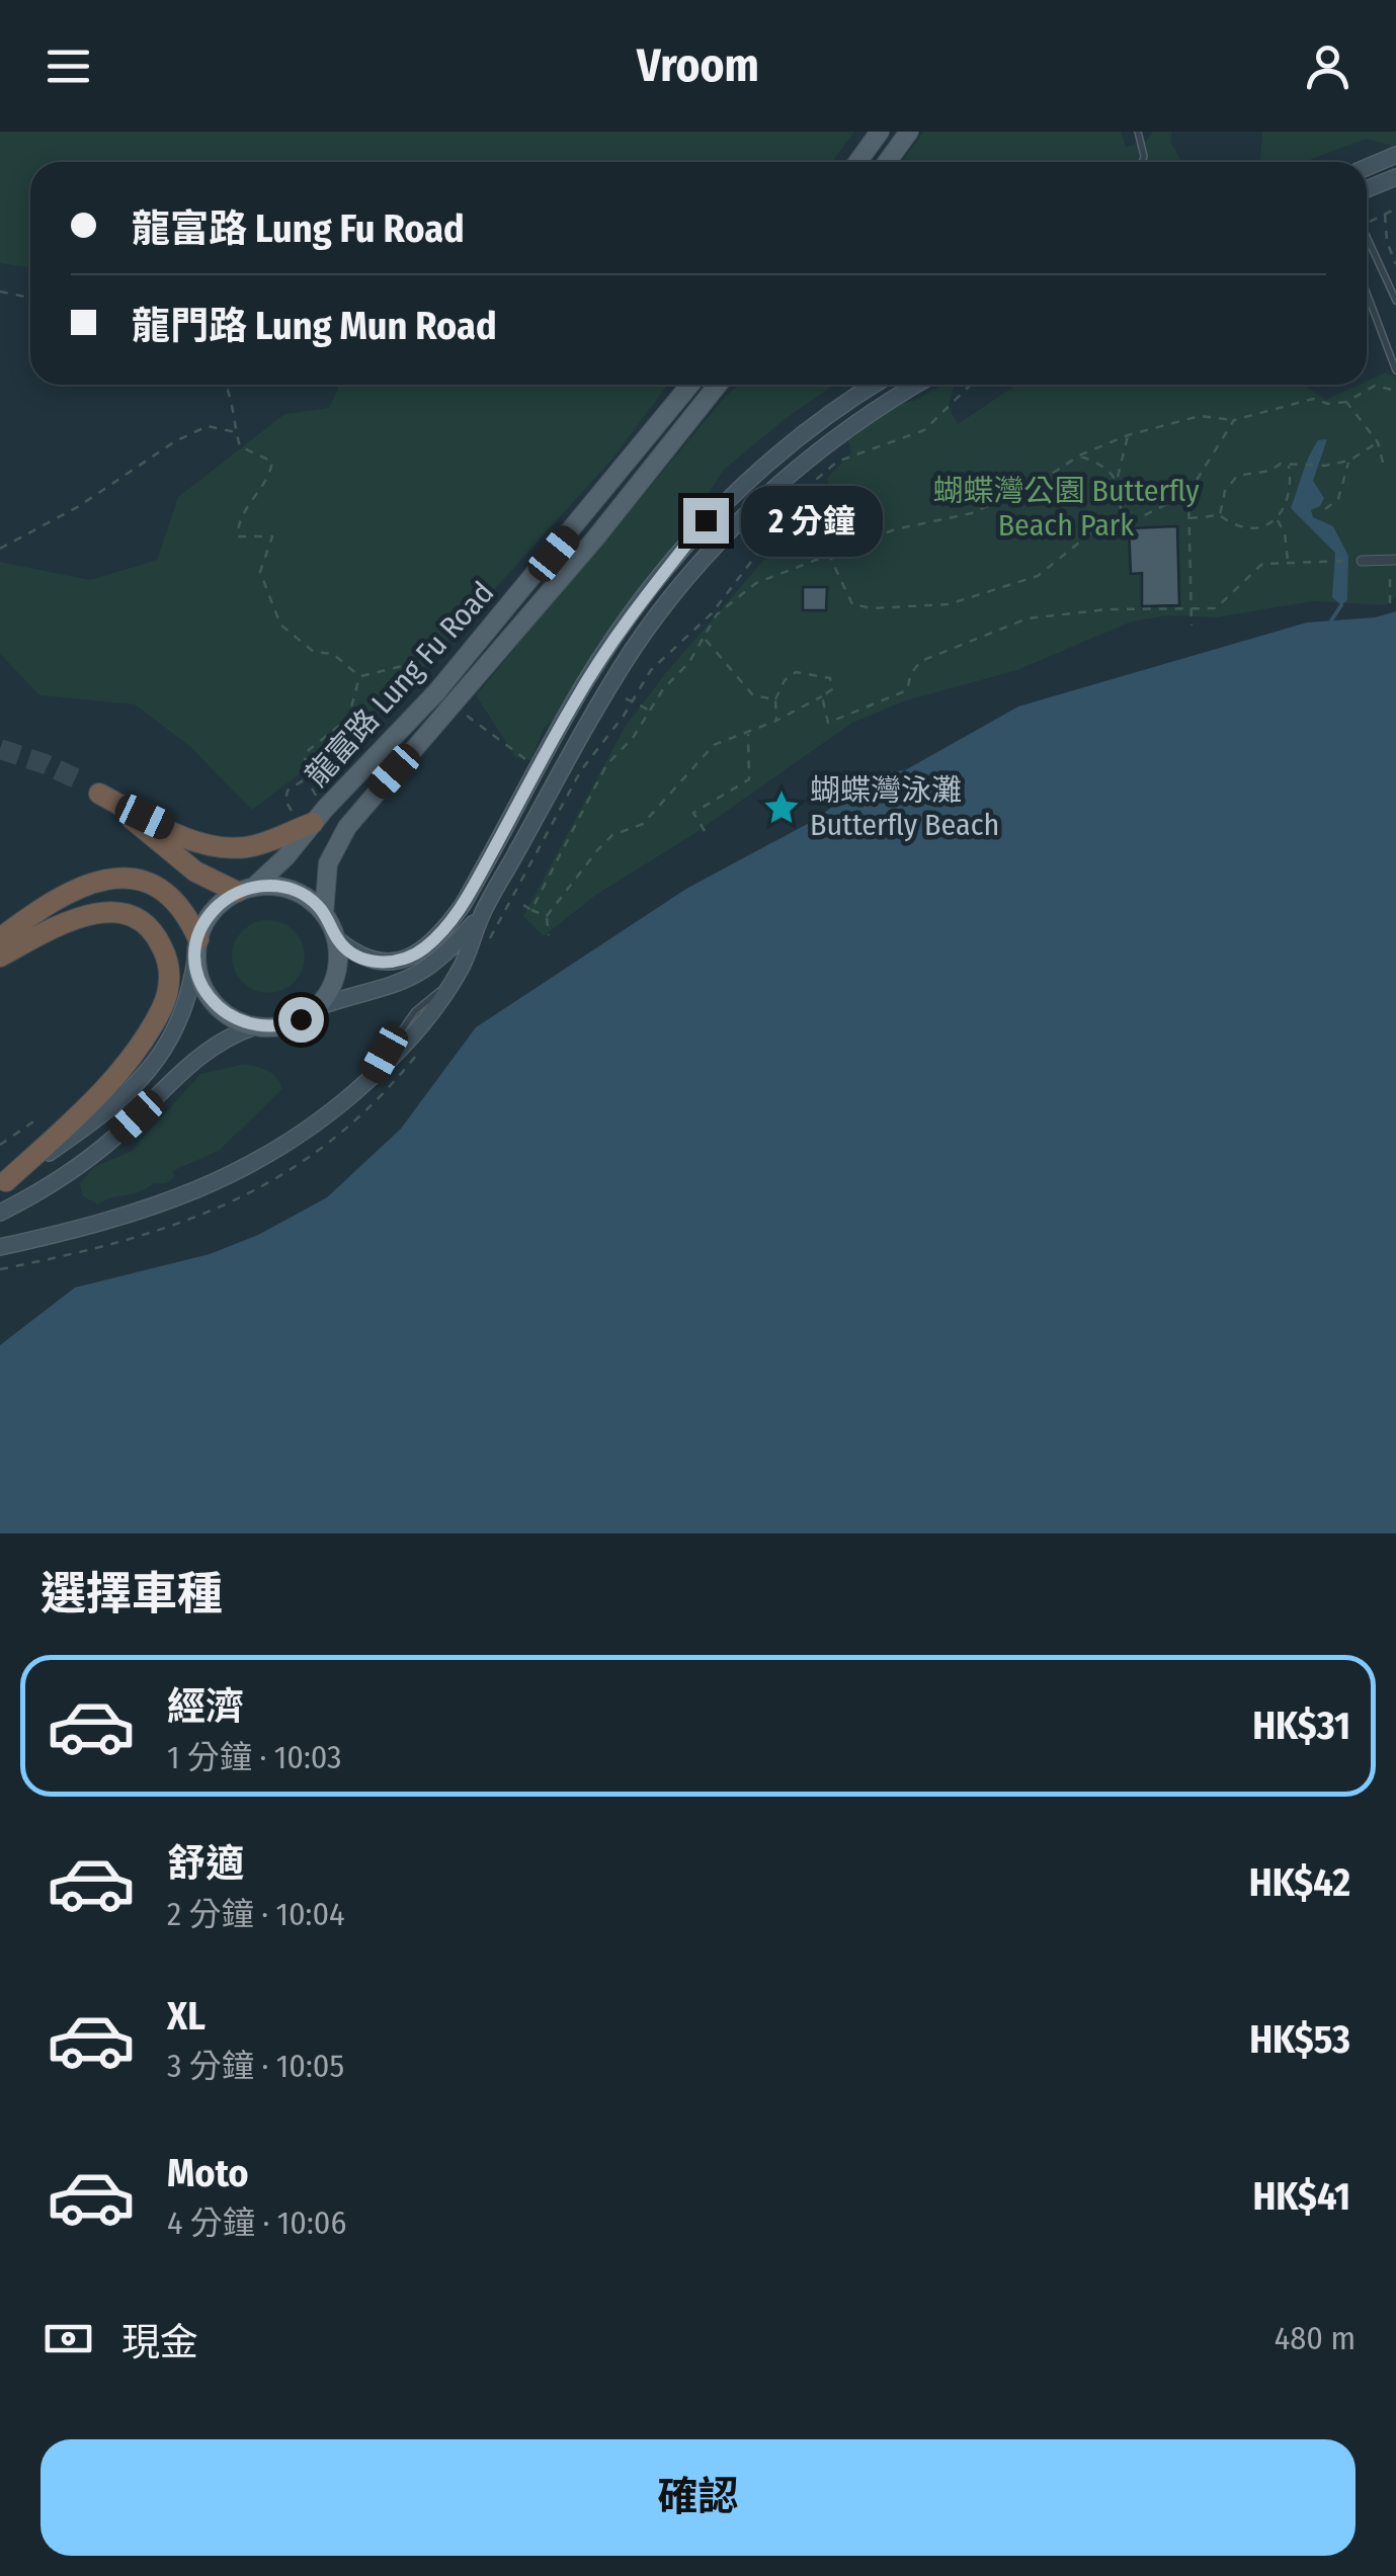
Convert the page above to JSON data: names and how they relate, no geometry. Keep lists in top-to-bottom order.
{
  "streets": {
    "main road": ["龍富路 Lung Fu Road"]
  },
  "parks": ["蝴蝶灣公園 Butterfly Beach Park"],
  "places": {
    "place": ["蝴蝶灣泳灘 Butterfly Beach"]
  },
  "page": {
    "header": "Vroom",
    "banner": ["龍富路 Lung Fu Road", "龍門路 Lung Mun Road"],
    "bubble": "2 分鐘",
    "heading": "選擇車種",
    "list": [
      {
        "name": "經濟",
        "note": "1 分鐘 · 10:03",
        "value": "HK$31"
      },
      {
        "name": "舒適",
        "note": "2 分鐘 · 10:04",
        "value": "HK$42"
      },
      {
        "name": "XL",
        "note": "3 分鐘 · 10:05",
        "value": "HK$53"
      },
      {
        "name": "Moto",
        "note": "4 分鐘 · 10:06",
        "value": "HK$41"
      }
    ],
    "pay": ["現金", "480 m"],
    "buttons": "確認"
  }
}
